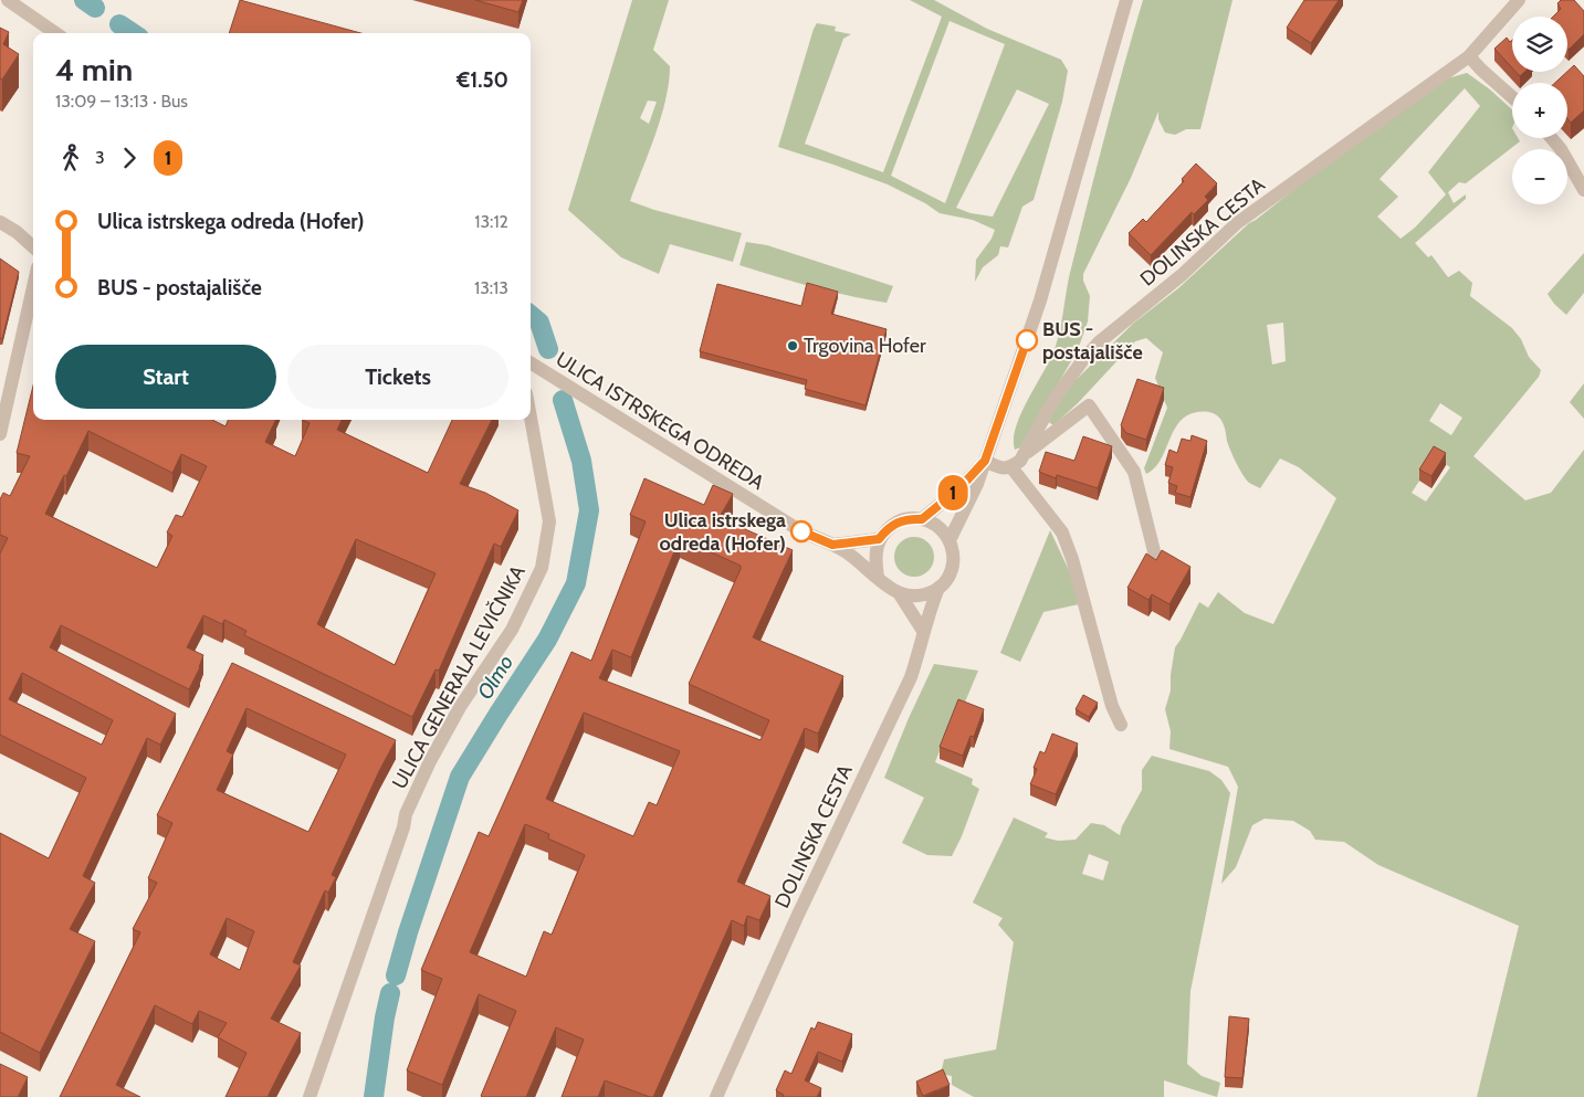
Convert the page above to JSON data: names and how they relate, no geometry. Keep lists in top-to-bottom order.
{
  "streets": {
    "street": ["DOLINSKA CESTA", "ULICA ISTRSKEGA ODREDA", "ULICA GENERALA LEVIČNIKA"]
  },
  "water": ["Olmo"],
  "places": ["BUS - postajališče", "Trgovina Hofer", "Ulica istrskega odreda (Hofer)"],
  "lines": ["bus line 1"],
  "page": {
    "on_map": "1",
    "map_buttons": ["+", "−"],
    "heading": ["4 min", "13:09 – 13:13 · Bus", "€1.50"],
    "legs": ["3", "1"],
    "list": [
      {
        "name": "Ulica istrskega odreda (Hofer)",
        "value": "13:12"
      },
      {
        "name": "BUS - postajališče",
        "value": "13:13"
      }
    ],
    "buttons": ["Start", "Tickets"]
  }
}
